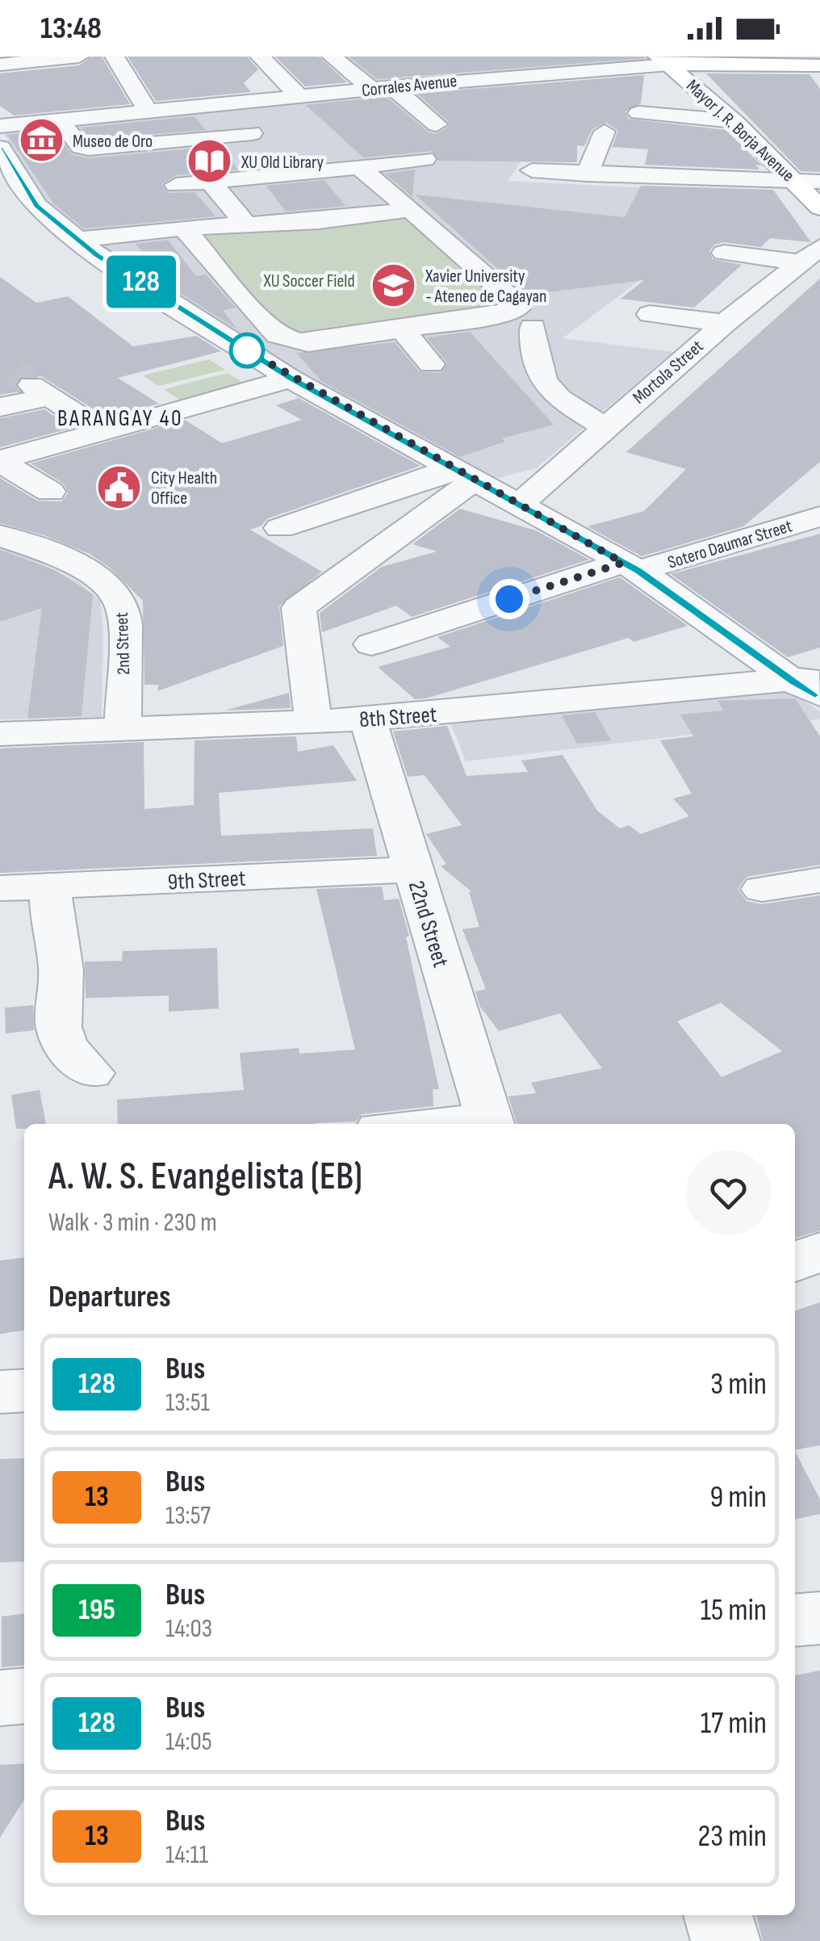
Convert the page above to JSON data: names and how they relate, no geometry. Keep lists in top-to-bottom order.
{
  "streets": {
    "main road": ["Corrales Avenue", "Mayor J. R. Borja Avenue"],
    "street": [
      "Mortola Street",
      "Sotero Daumar Street",
      "2nd Street",
      "8th Street",
      "9th Street",
      "22nd Street"
    ]
  },
  "crossings": [
    ["Corrales Avenue", "Mayor J. R. Borja Avenue"],
    ["2nd Street", "8th Street"],
    ["8th Street", "22nd Street"],
    ["9th Street", "22nd Street"]
  ],
  "districts": ["BARANGAY 40"],
  "parks": ["XU Soccer Field"],
  "places": {
    "museum": ["Museo de Oro"],
    "library": ["XU Old Library"],
    "school or university": ["Xavier University - Ateneo de Cagayan"],
    "public building": ["City Health Office"]
  },
  "lines": ["bus line 128"],
  "page": {
    "status": "13:48",
    "on_map": "128",
    "heading": [
      ["A. W. S. Evangelista (EB)", "Walk · 3 min · 230 m"],
      "Departures"
    ],
    "list": [
      {
        "mark": "128",
        "name": "Bus",
        "note": "13:51",
        "value": "3 min"
      },
      {
        "mark": "13",
        "name": "Bus",
        "note": "13:57",
        "value": "9 min"
      },
      {
        "mark": "195",
        "name": "Bus",
        "note": "14:03",
        "value": "15 min"
      },
      {
        "mark": "128",
        "name": "Bus",
        "note": "14:05",
        "value": "17 min"
      },
      {
        "mark": "13",
        "name": "Bus",
        "note": "14:11",
        "value": "23 min"
      }
    ]
  }
}
